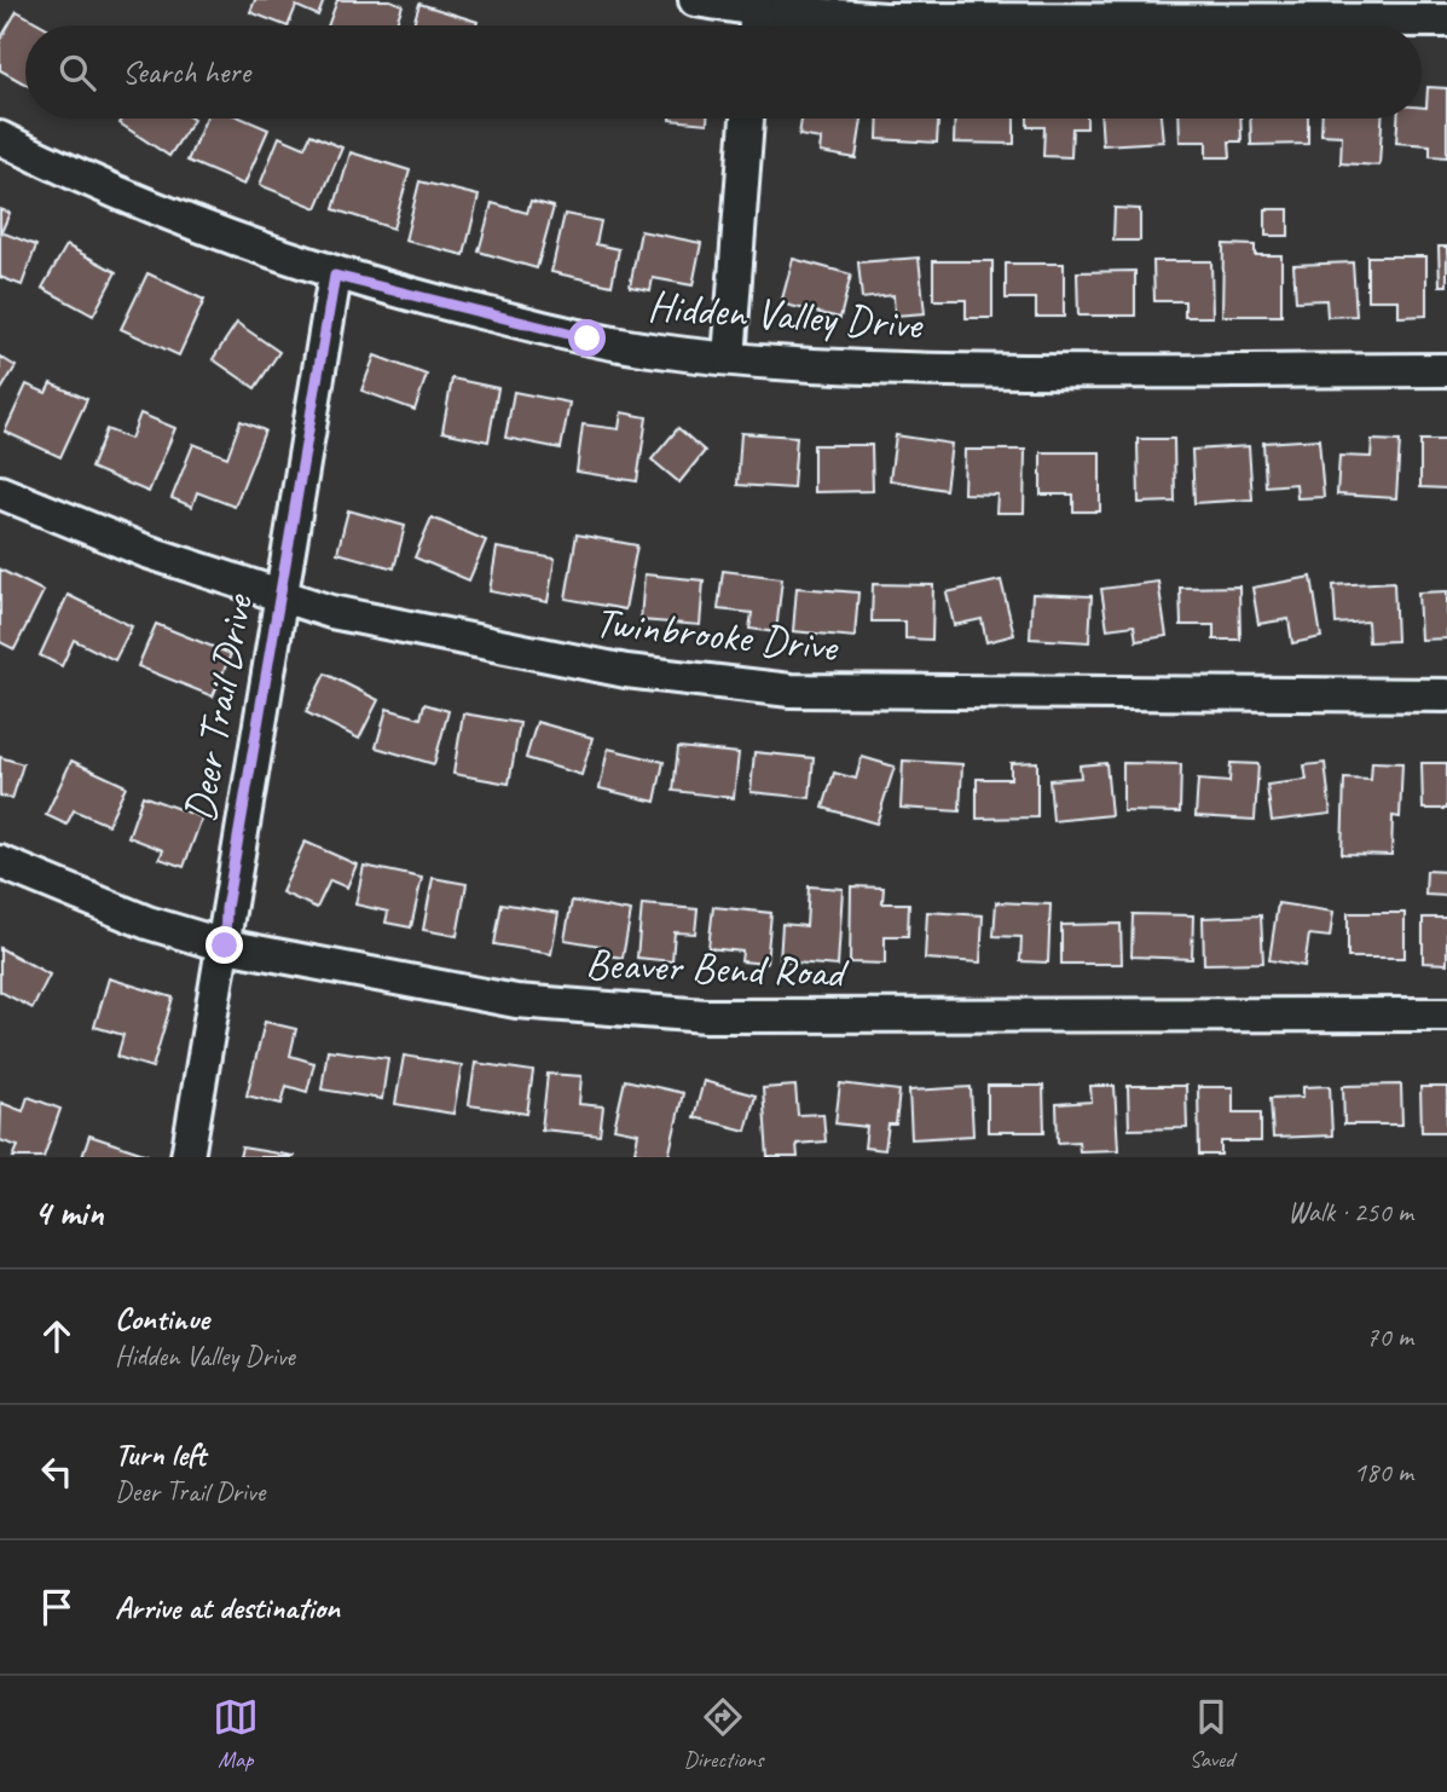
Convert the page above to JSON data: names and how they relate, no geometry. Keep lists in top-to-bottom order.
{
  "streets": {
    "street": [
      "Hidden Valley Drive",
      "Twinbrooke Drive",
      "Deer Trail Drive",
      "Beaver Bend Road"
    ]
  },
  "crossings": [
    ["Hidden Valley Drive", "Deer Trail Drive"],
    ["Twinbrooke Drive", "Deer Trail Drive"],
    ["Deer Trail Drive", "Beaver Bend Road"]
  ],
  "page": {
    "search": "Search here",
    "heading": ["4 min", "Walk · 250 m"],
    "list": [
      ["Continue", "Hidden Valley Drive", "70 m"],
      ["Turn left", "Deer Trail Drive", "180 m"],
      "Arrive at destination"
    ],
    "nav": ["Map", "Directions", "Saved"]
  }
}
